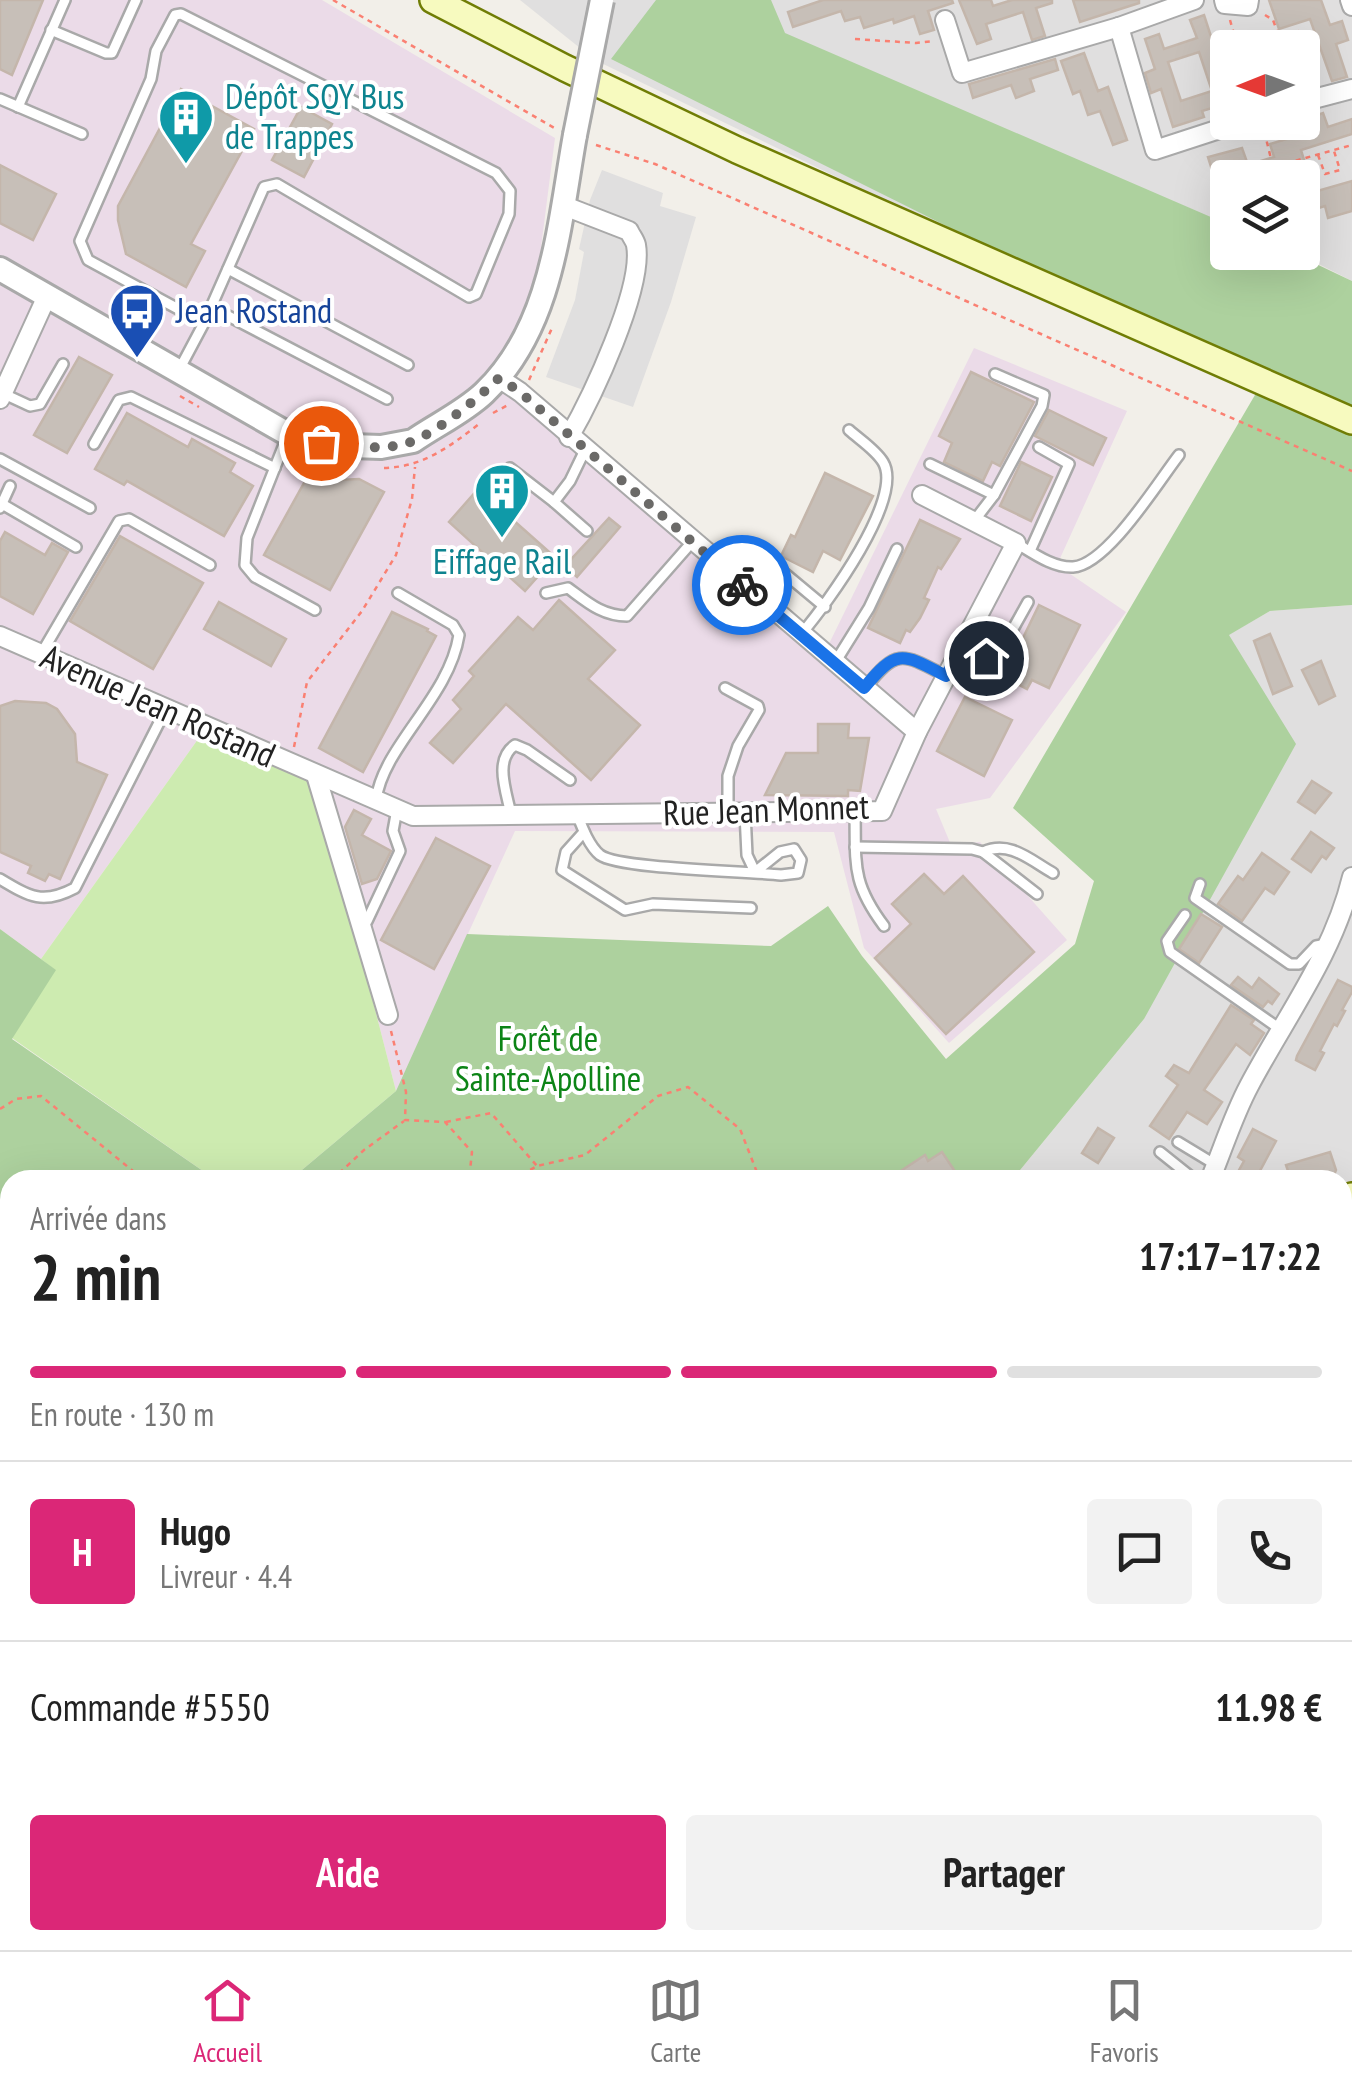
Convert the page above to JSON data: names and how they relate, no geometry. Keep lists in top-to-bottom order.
{
  "streets": {
    "street": ["Avenue Jean Rostand", "Rue Jean Monnet"]
  },
  "crossings": [
    ["Avenue Jean Rostand", "Rue Jean Monnet"]
  ],
  "parks": ["Forêt de Sainte-Apolline"],
  "places": {
    "building": ["Dépôt SQY Bus de Trappes", "Eiffage Rail"],
    "bus stop": ["Jean Rostand"]
  },
  "north": "left",
  "page": {
    "heading": ["2 min", "Arrivée dans", "17:17–17:22"],
    "panel": [
      "Hugo",
      "Livreur · 4.4",
      "Commande #5550",
      "11.98 €"
    ],
    "bar": "En route · 130 m",
    "round": "H",
    "buttons": ["Aide", "Partager"],
    "tabs": ["Accueil", "Carte", "Favoris"]
  }
}
